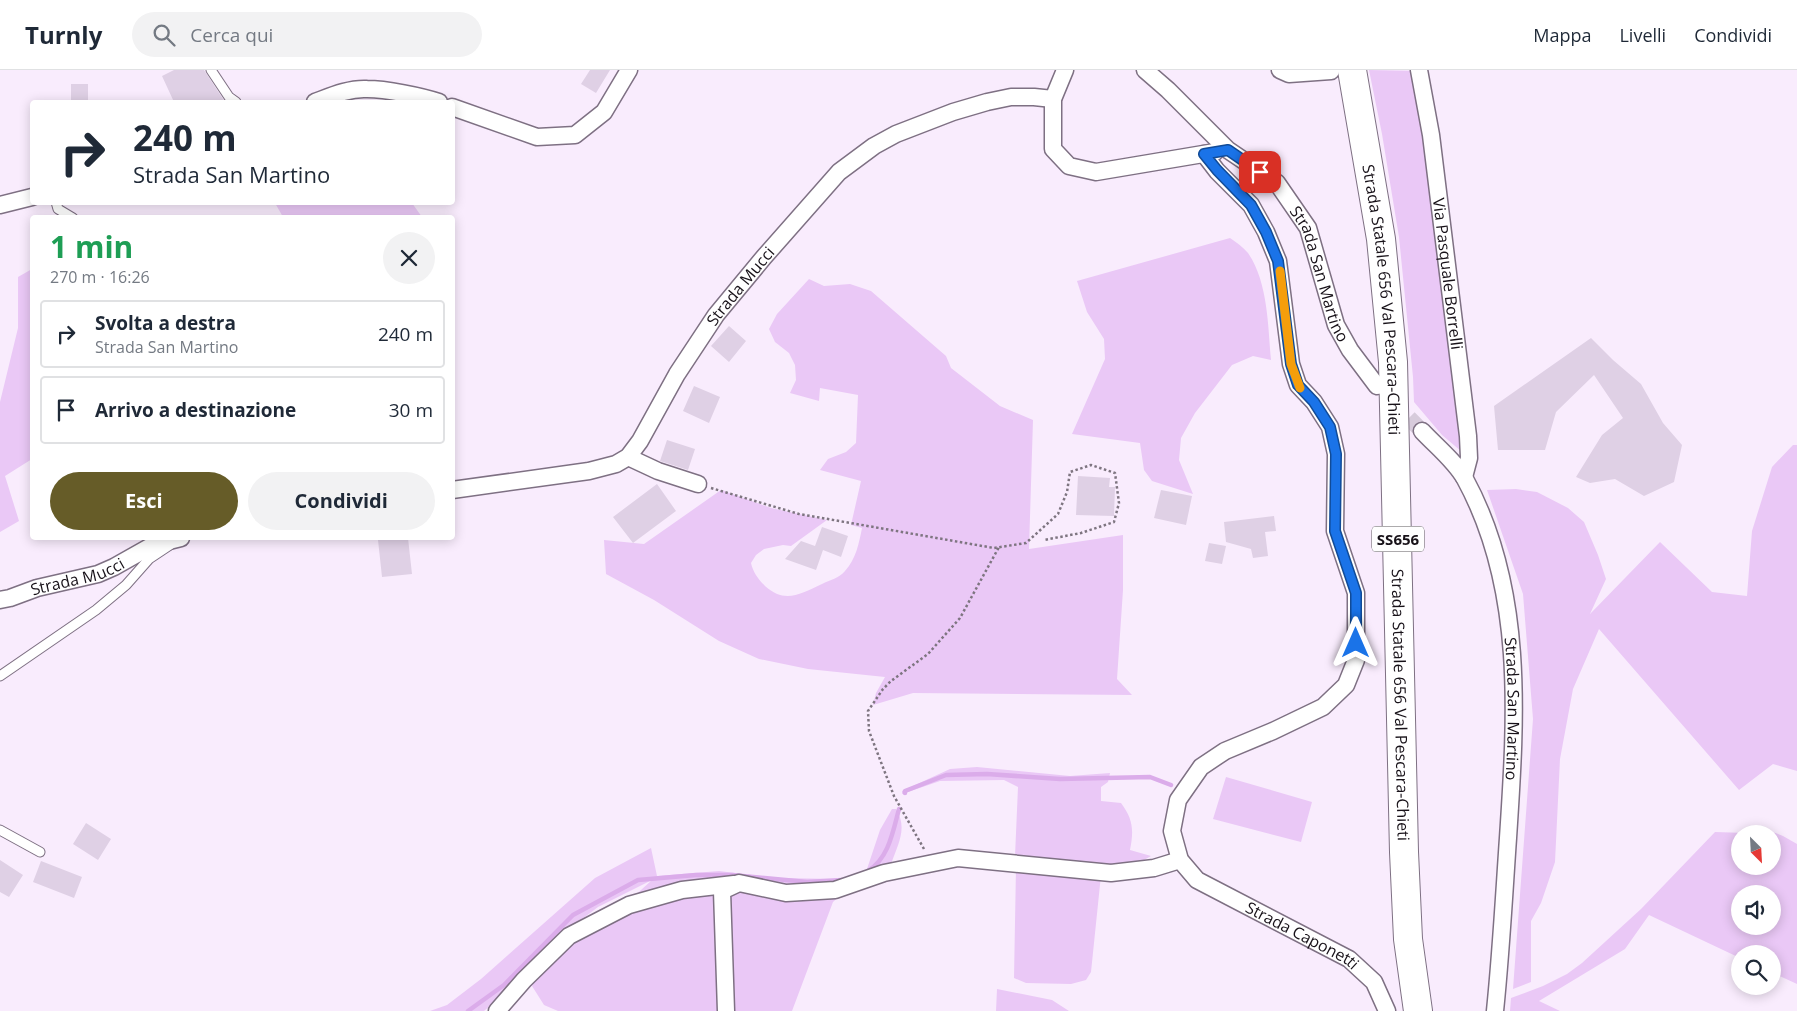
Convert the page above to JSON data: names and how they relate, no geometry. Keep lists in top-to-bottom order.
{
  "streets": {
    "highway": ["Strada Statale 656 Val Pescara-Chieti", "SS656"],
    "street": [
      "Via Pasquale Borrelli",
      "Strada San Martino",
      "Strada Mucci",
      "Strada Caponetti"
    ]
  },
  "crossings": [
    ["Via Pasquale Borrelli", "Strada San Martino"]
  ],
  "north": "bottom right",
  "page": {
    "header": "Turnly",
    "search": "Cerca qui",
    "nav": ["Mappa", "Livelli", "Condividi"],
    "turn": ["240 m", "Strada San Martino"],
    "heading": ["1 min", "270 m · 16:26"],
    "list": [
      {
        "name": "Svolta a destra",
        "note": "Strada San Martino",
        "value": "240 m"
      },
      {
        "name": "Arrivo a destinazione",
        "value": "30 m"
      }
    ],
    "buttons": ["Esci", "Condividi"]
  }
}
